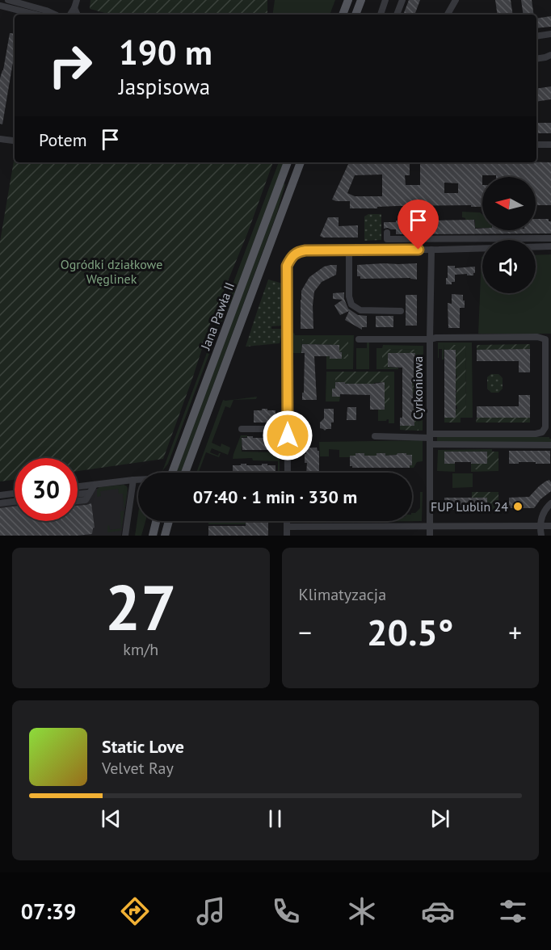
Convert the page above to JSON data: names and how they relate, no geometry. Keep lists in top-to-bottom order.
{
  "streets": {
    "main road": ["Jana Pawła II"],
    "street": ["Cyrkoniowa"]
  },
  "parks": ["Ogródki działkowe Węglinek"],
  "places": ["FUP Lublin 24"],
  "north": "left",
  "page": {
    "turn": ["190 m", "Jaspisowa"],
    "then": "Potem",
    "limit": "30",
    "trip": "07:40 · 1 min · 330 m",
    "tile": [
      ["27", "km/h"],
      "Klimatyzacja"
    ],
    "heat": ["−", "20.5°", "+"],
    "song": ["Static Love", "Velvet Ray"],
    "tabs": "07:39"
  }
}
